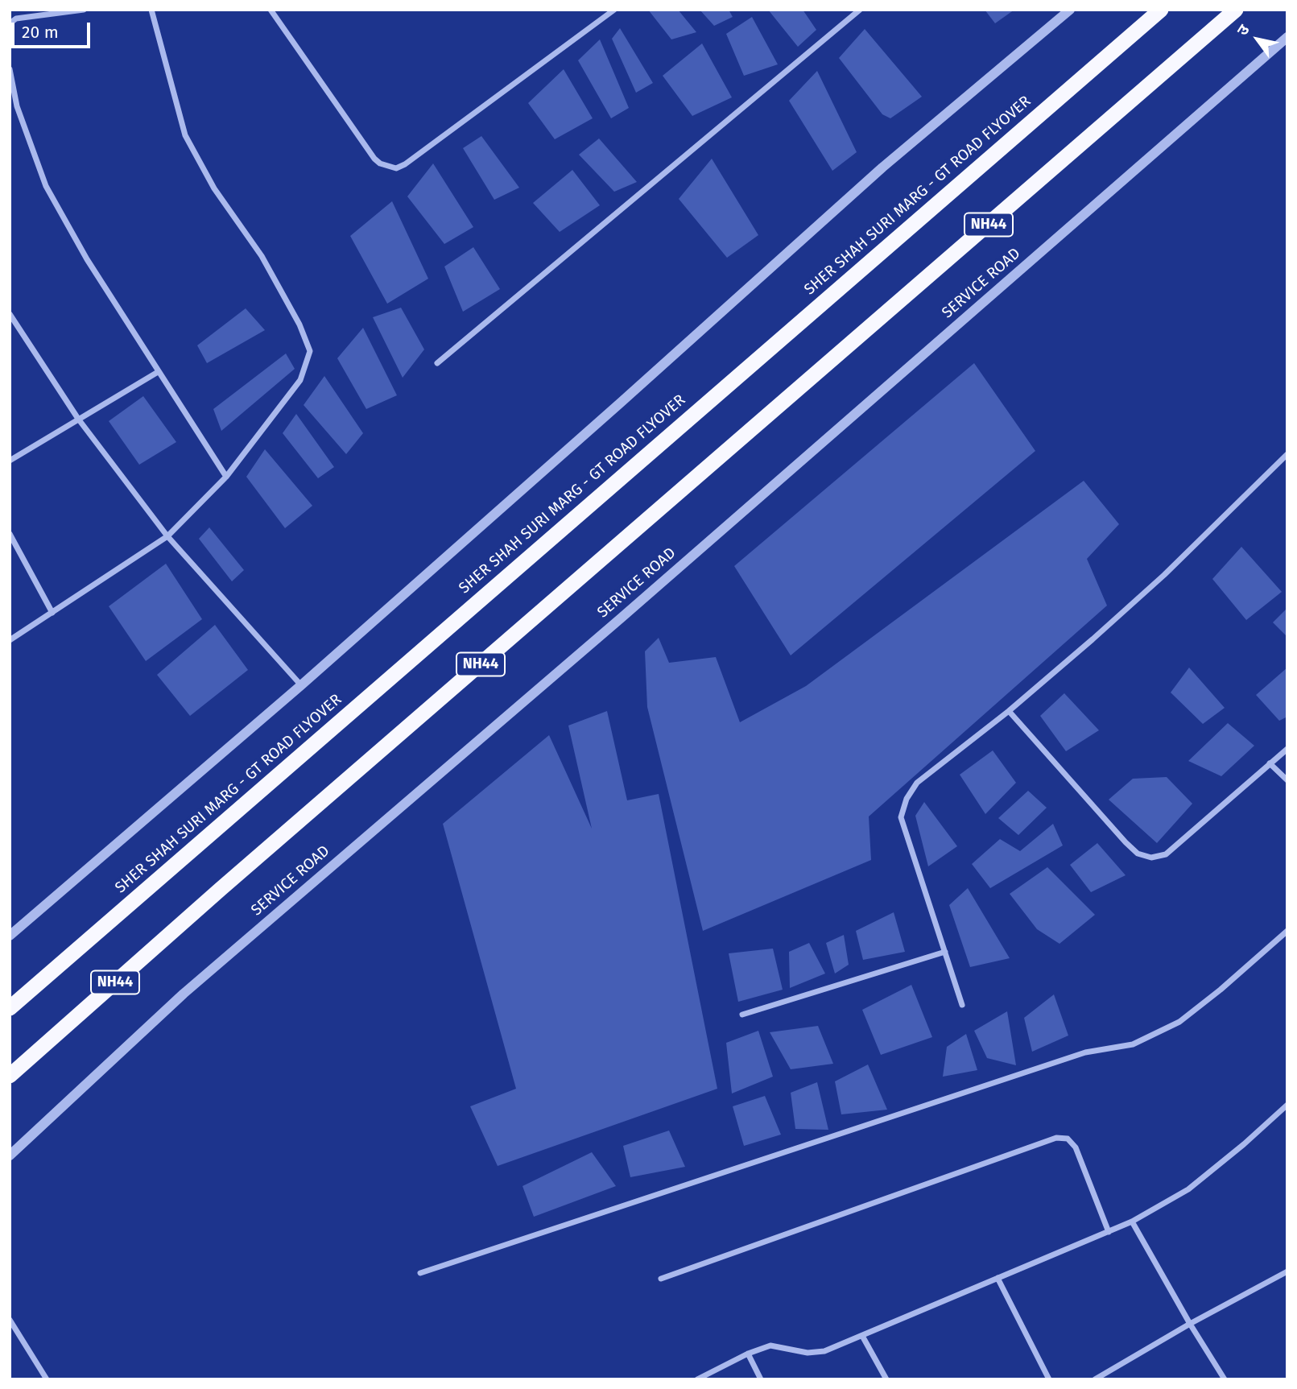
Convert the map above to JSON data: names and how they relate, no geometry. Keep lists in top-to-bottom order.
{
  "streets": {
    "highway": ["SHER SHAH SURI MARG - GT ROAD FLYOVER", "NH44"],
    "street": ["SERVICE ROAD"]
  },
  "scale_bar": "20 m",
  "north": "top left"
}
